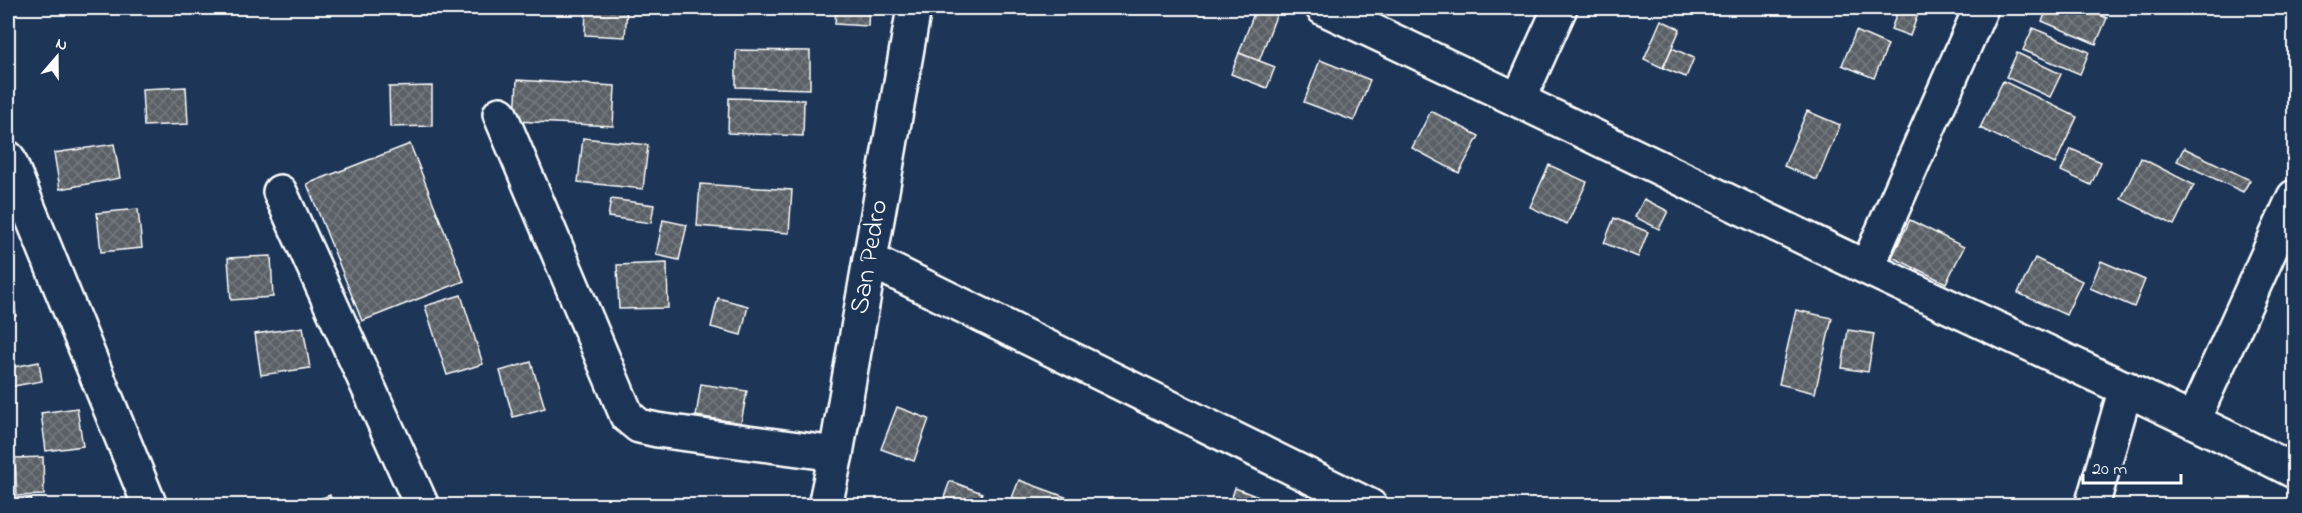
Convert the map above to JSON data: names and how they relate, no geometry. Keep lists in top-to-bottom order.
{
  "streets": {
    "street": ["San Pedro"]
  },
  "scale_bar": "20 m",
  "north": "top"
}
